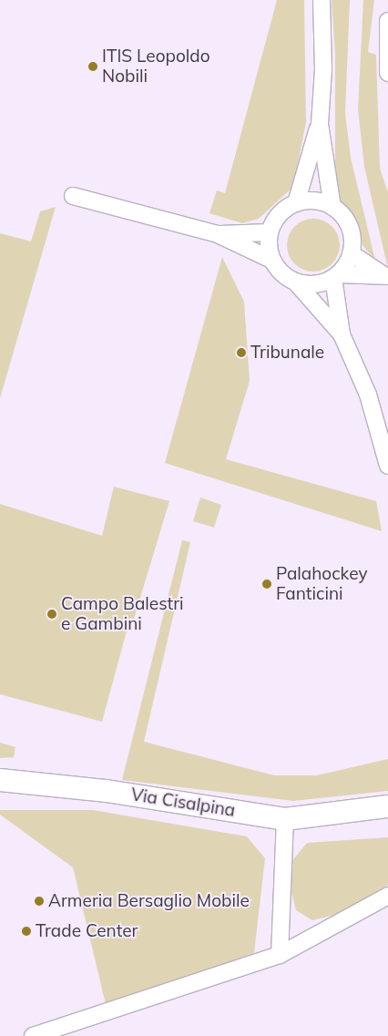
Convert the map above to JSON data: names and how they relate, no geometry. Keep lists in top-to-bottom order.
{
  "streets": {
    "main road": ["Via Cisalpina"]
  },
  "places": [
    "ITIS Leopoldo Nobili",
    "Tribunale",
    "Palahockey Fanticini",
    "Campo Balestri e Gambini",
    "Armeria Bersaglio Mobile",
    "Trade Center"
  ]
}
